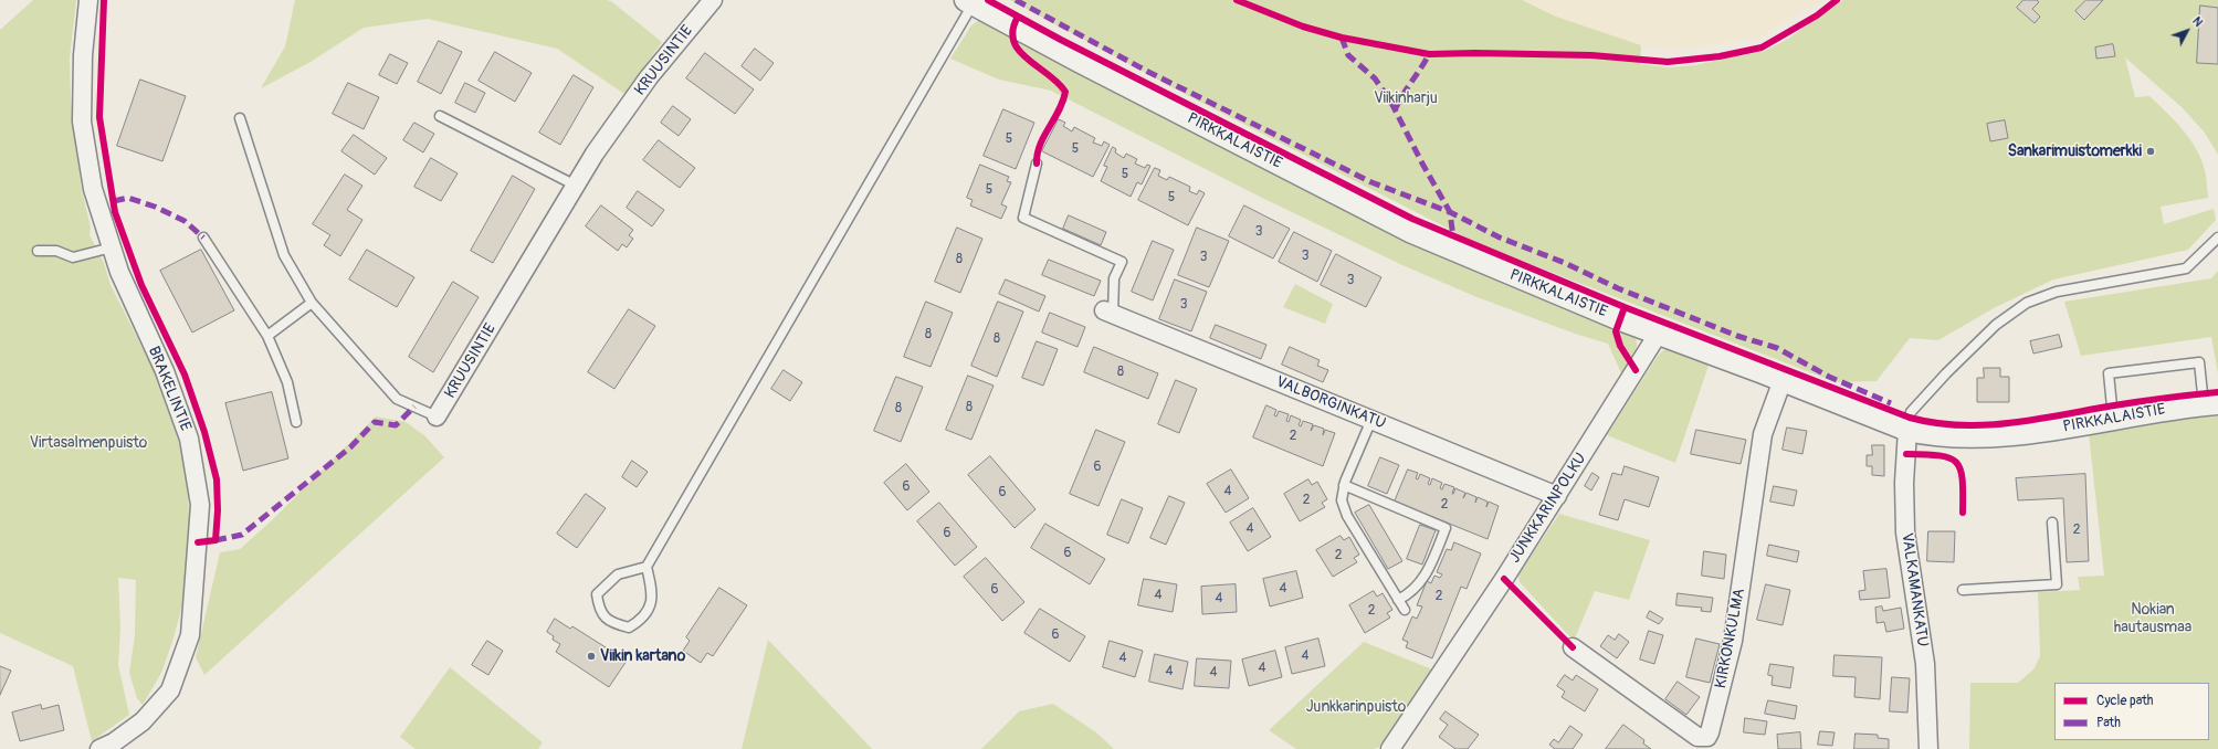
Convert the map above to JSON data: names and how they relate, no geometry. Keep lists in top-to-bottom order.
{
  "streets": {
    "street": [
      "KRUUSINTIE",
      "PIRKKALAISTIE",
      "BRAKELINTIE",
      "VALBORGINKATU",
      "JUNKKARINPOLKU",
      "VALKAMANKATU",
      "KIRKONKULMA"
    ]
  },
  "crossings": [
    ["PIRKKALAISTIE", "JUNKKARINPOLKU"],
    ["PIRKKALAISTIE", "VALKAMANKATU"],
    ["PIRKKALAISTIE", "KIRKONKULMA"],
    ["VALBORGINKATU", "JUNKKARINPOLKU"]
  ],
  "parks": [
    "Viikinharju",
    "Virtasalmenpuisto",
    "Nokian hautausmaa",
    "Junkkarinpuisto"
  ],
  "places": ["Sankarimuistomerkki", "Viikin kartano"],
  "house_numbers": [
    "5",
    "5",
    "5",
    "5",
    "5",
    "3",
    "3",
    "3",
    "8",
    "3",
    "3",
    "8",
    "8",
    "8",
    "8",
    "8",
    "2",
    "6",
    "6",
    "4",
    "6",
    "2",
    "2",
    "4",
    "2",
    "6",
    "6",
    "2",
    "4",
    "6",
    "4",
    "2",
    "4",
    "2",
    "6",
    "4",
    "4",
    "4",
    "4",
    "4"
  ],
  "legend": ["Cycle path", "Path"],
  "north": "top right"
}
